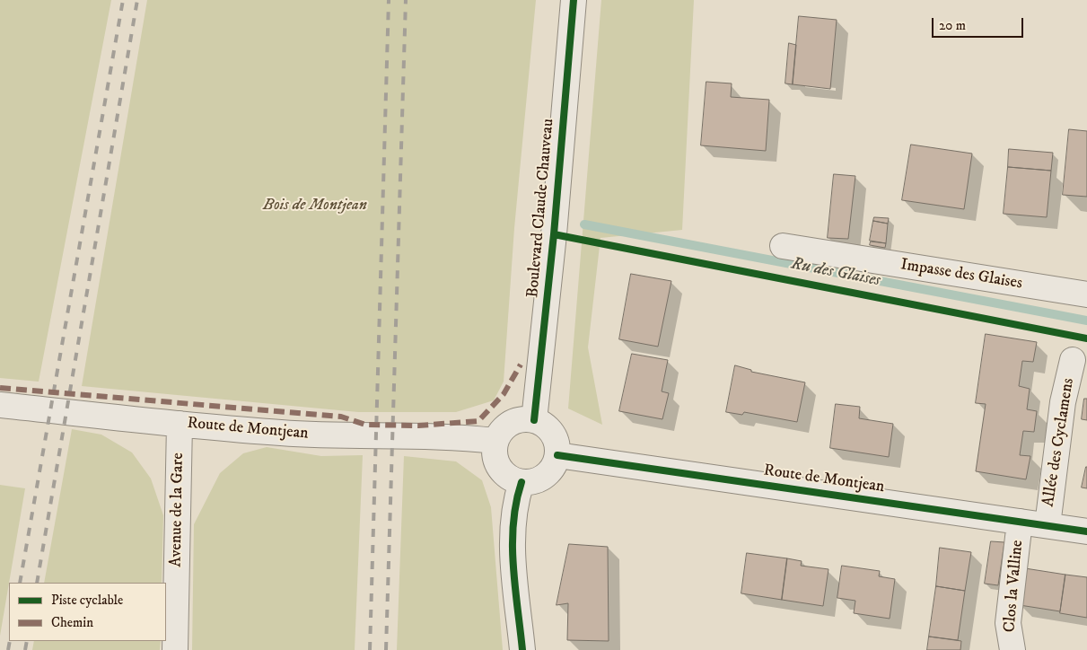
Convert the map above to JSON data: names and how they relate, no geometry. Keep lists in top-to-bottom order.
{
  "streets": {
    "street": [
      "Boulevard Claude Chauveau",
      "Impasse des Glaises",
      "Route de Montjean",
      "Allée des Cyclamens",
      "Avenue de la Gare",
      "Clos la Valline"
    ]
  },
  "crossings": [
    ["Boulevard Claude Chauveau", "Route de Montjean"],
    ["Route de Montjean", "Allée des Cyclamens"],
    ["Route de Montjean", "Avenue de la Gare"],
    ["Route de Montjean", "Clos la Valline"]
  ],
  "water": ["Ru des Glaises"],
  "parks": ["Bois de Montjean"],
  "legend": ["Piste cyclable", "Chemin"],
  "scale_bar": "20 m"
}
